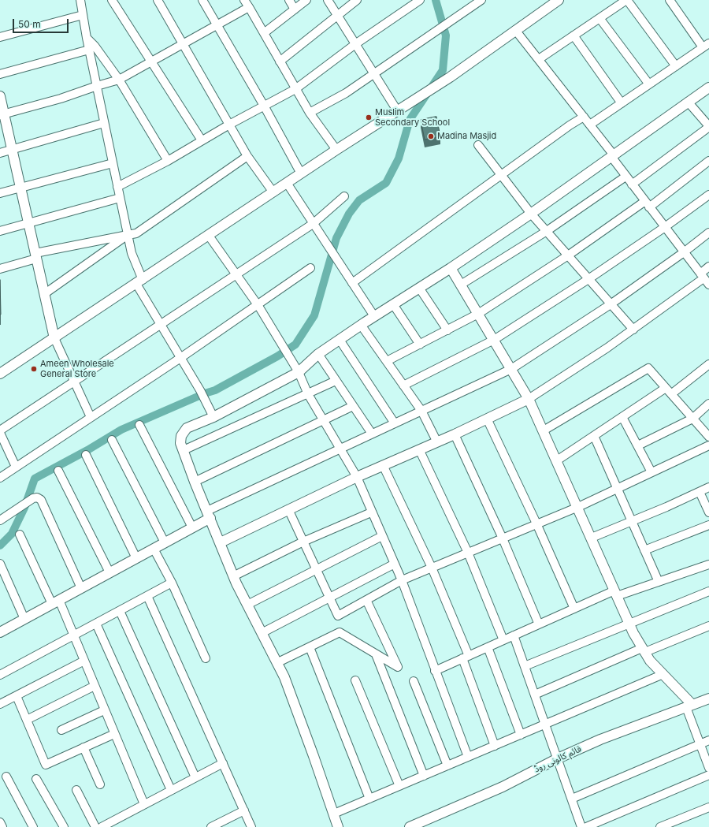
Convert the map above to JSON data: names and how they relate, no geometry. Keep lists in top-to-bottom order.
{
  "streets": {
    "street": ["قائم کالونی روڈ"]
  },
  "places": ["Muslim Secondary School", "Madina Masjid", "Ameen Wholesale General Store"],
  "scale_bar": "50 m"
}
